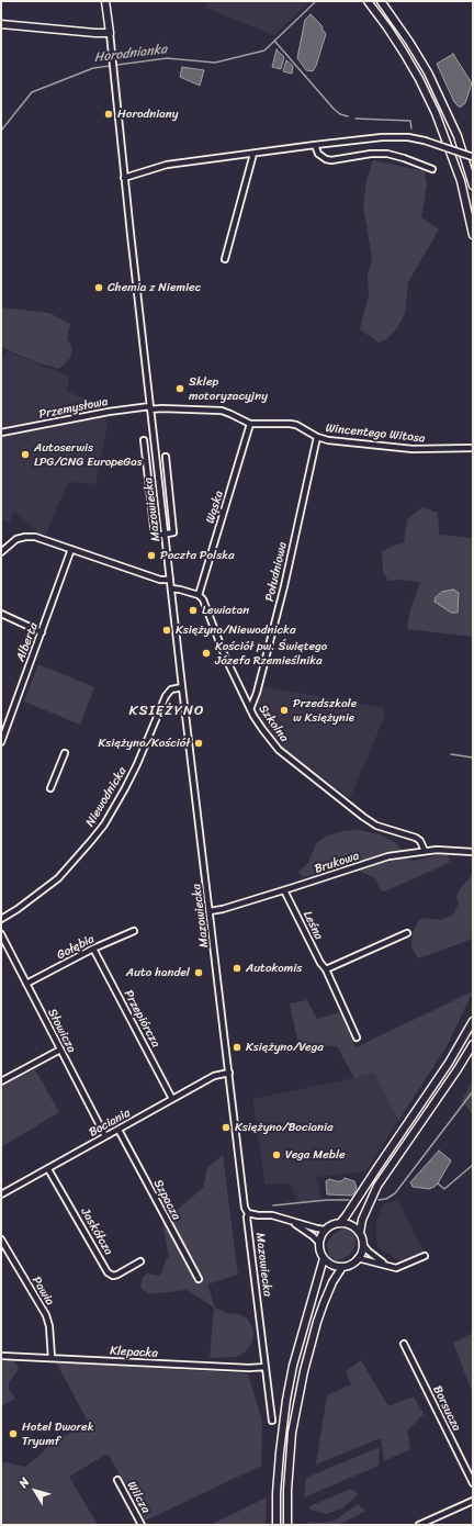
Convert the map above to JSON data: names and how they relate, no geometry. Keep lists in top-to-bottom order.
{
  "streets": {
    "street": [
      "Przemysłowa",
      "Wincentego Witosa",
      "Wąska",
      "Mazowiecka",
      "Południowa",
      "Alberta",
      "Szkolna",
      "Niewodnicka",
      "Brukowa",
      "Leśna",
      "Gołębia",
      "Przepiórcza",
      "Słowicza",
      "Bociania",
      "Szpacza",
      "Jaskółcza",
      "Pawia",
      "Klepacka",
      "Borsucza",
      "Wilcza"
    ]
  },
  "crossings": [
    ["Przemysłowa", "Wincentego Witosa"],
    ["Przemysłowa", "Mazowiecka"],
    ["Wincentego Witosa", "Wąska"],
    ["Wincentego Witosa", "Mazowiecka"],
    ["Wincentego Witosa", "Południowa"],
    ["Wąska", "Szkolna"],
    ["Mazowiecka", "Niewodnicka"],
    ["Mazowiecka", "Brukowa"],
    ["Mazowiecka", "Bociania"],
    ["Mazowiecka", "Klepacka"],
    ["Południowa", "Szkolna"],
    ["Szkolna", "Brukowa"],
    ["Brukowa", "Leśna"],
    ["Gołębia", "Przepiórcza"],
    ["Gołębia", "Słowicza"],
    ["Przepiórcza", "Bociania"],
    ["Słowicza", "Bociania"],
    ["Bociania", "Szpacza"],
    ["Bociania", "Jaskółcza"],
    ["Pawia", "Klepacka"]
  ],
  "districts": ["KSIĘŻYNO"],
  "water": ["Horodnianka"],
  "places": [
    "Horodniany",
    "Chemia z Niemiec",
    "Sklep motoryzacyjny",
    "Autoserwis LPG/CNG EuropeGas",
    "Poczta Polska",
    "Lewiatan",
    "Księżyno/Niewodnicka",
    "Kościół pw. Świętego Józefa Rzemieślnika",
    "Przedszkole w Księżynie",
    "Księżyno/Kościół",
    "Autokomis",
    "Auto handel",
    "Księżyno/Vega",
    "Księżyno/Bociania",
    "Vega Meble",
    "Hotel Dworek Tryumf"
  ],
  "north": "top left"
}
